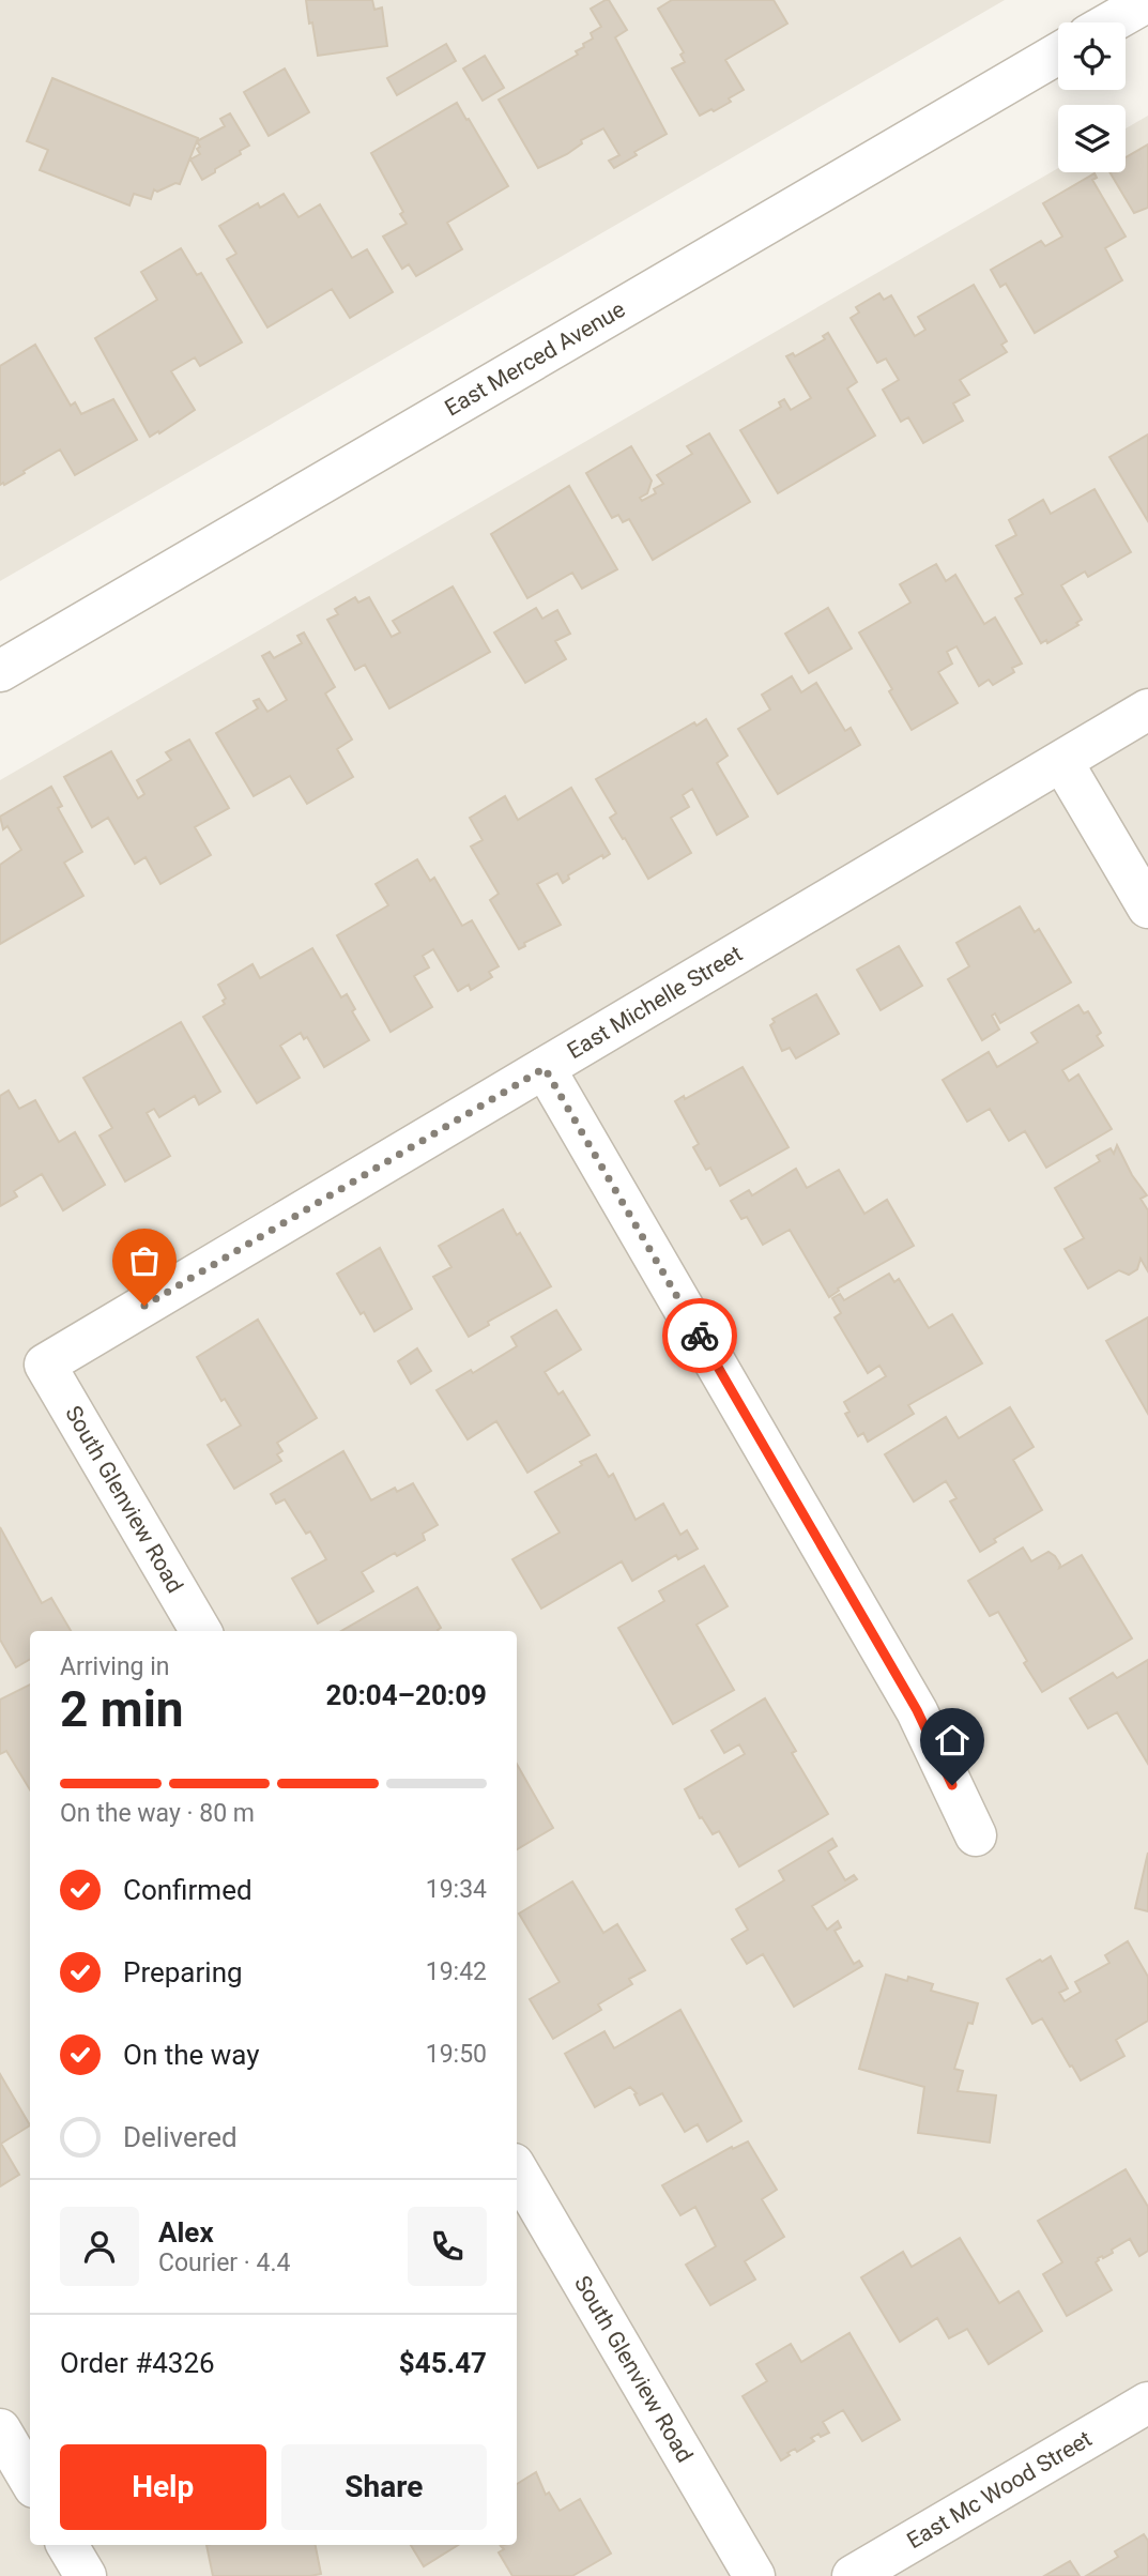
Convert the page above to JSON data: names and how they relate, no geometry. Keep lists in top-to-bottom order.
{
  "streets": {
    "street": [
      "East Merced Avenue",
      "East Michelle Street",
      "South Glenview Road",
      "East Mc Wood Street"
    ]
  },
  "crossings": [
    ["East Michelle Street", "South Glenview Road"]
  ],
  "page": {
    "heading": ["2 min", "Arriving in", "20:04–20:09"],
    "panel": [
      "Alex",
      "Courier · 4.4",
      "Order #4326",
      "$45.47"
    ],
    "bar": "On the way · 80 m",
    "list": [
      ["Confirmed", "19:34"],
      ["Preparing", "19:42"],
      ["On the way", "19:50"],
      "Delivered"
    ],
    "buttons": ["Help", "Share"]
  }
}
